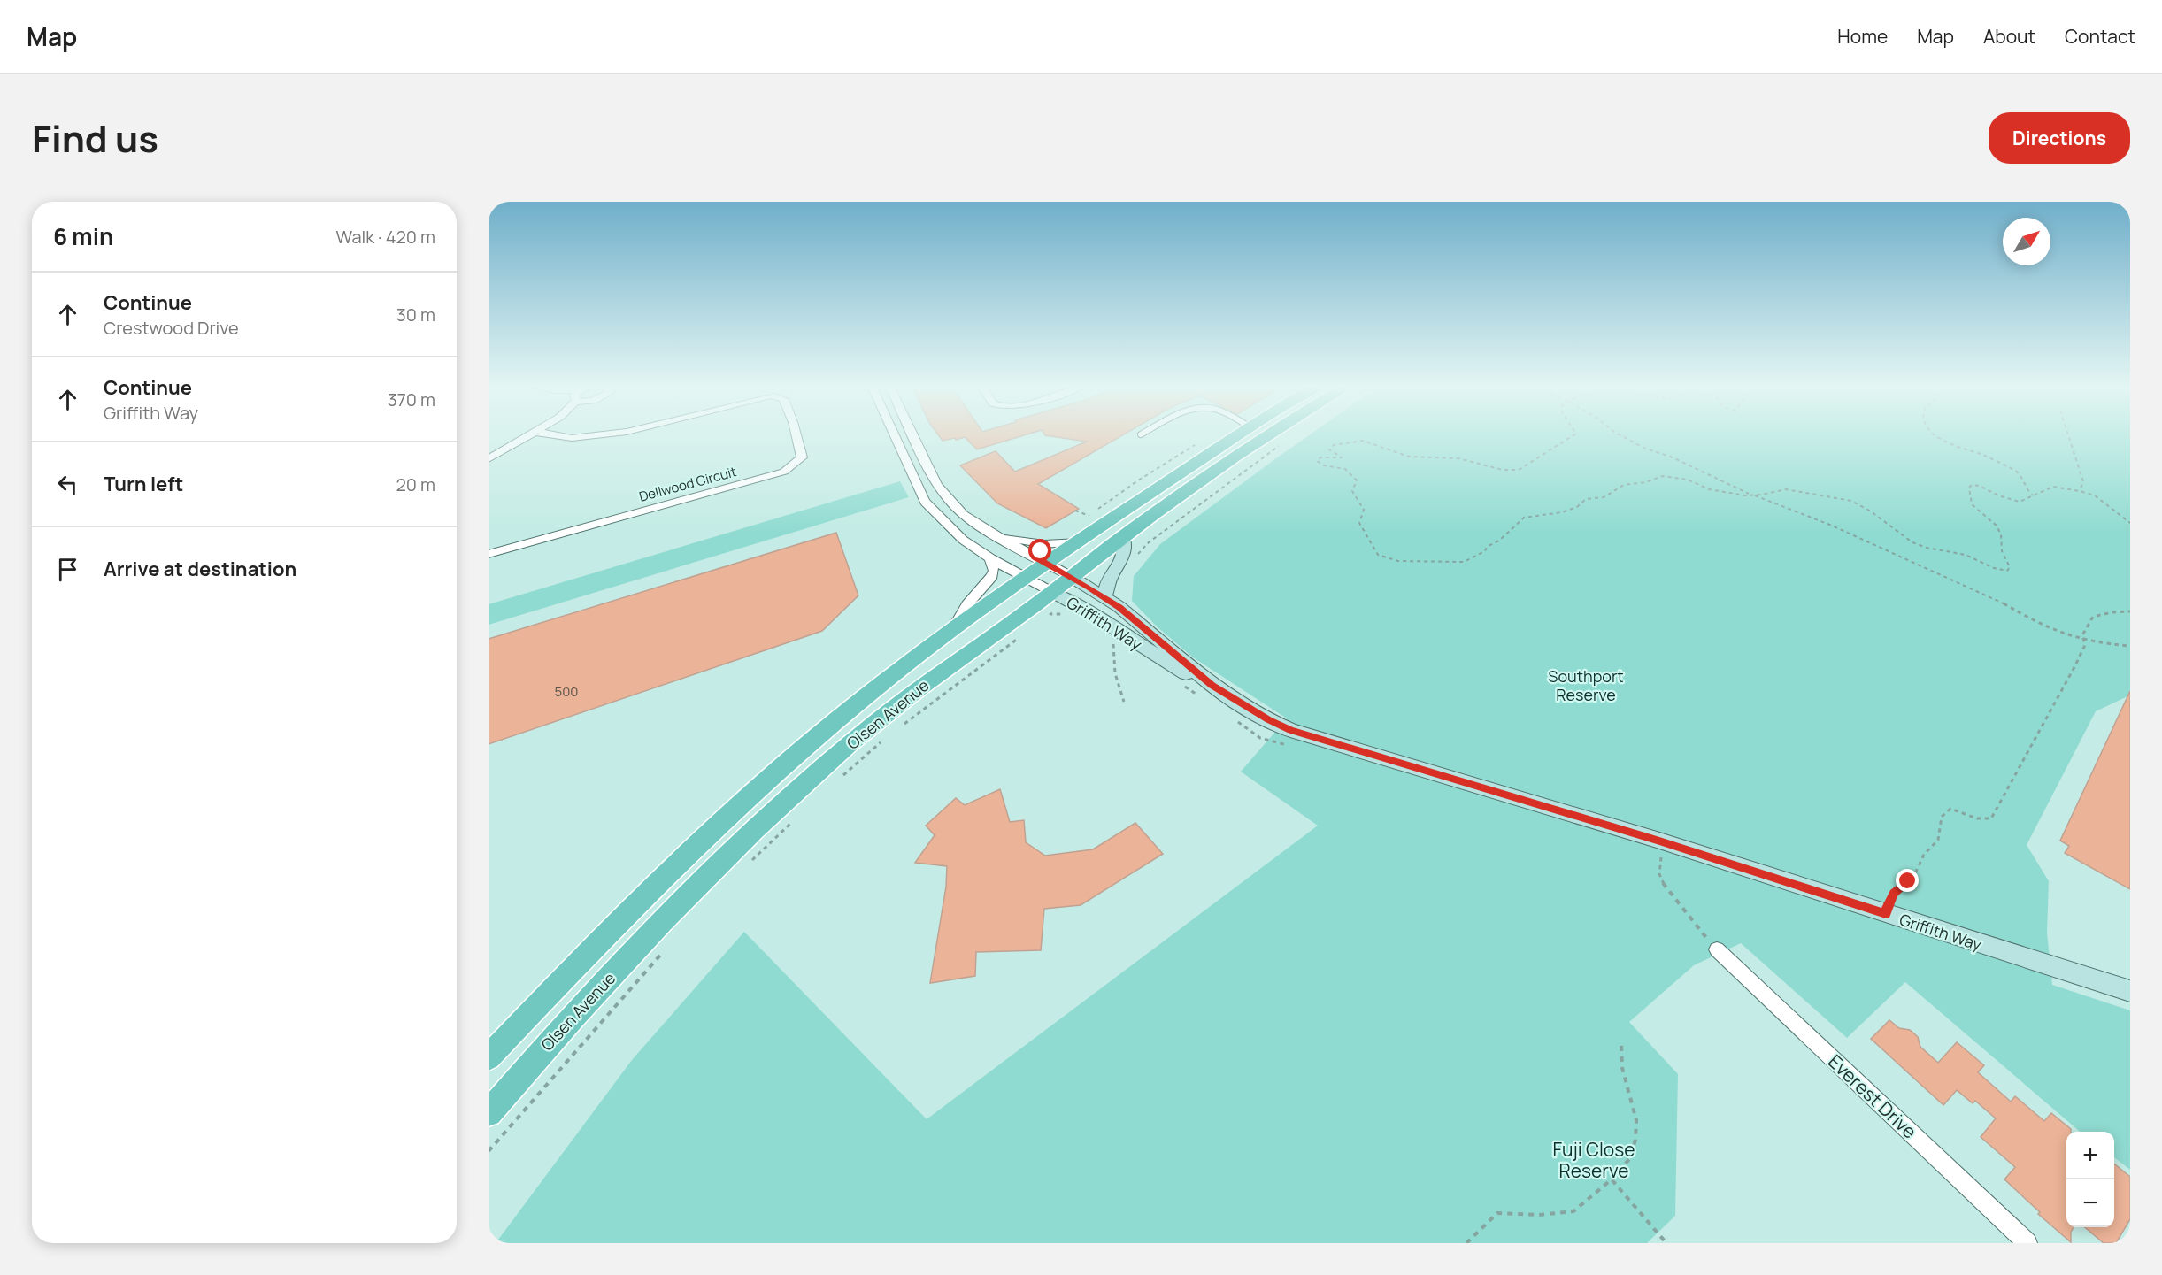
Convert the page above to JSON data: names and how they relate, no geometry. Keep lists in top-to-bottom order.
{
  "streets": {
    "main road": ["Olsen Avenue"],
    "street": ["Dellwood Circuit", "Griffith Way", "Everest Drive"]
  },
  "crossings": [
    ["Griffith Way", "Olsen Avenue"]
  ],
  "parks": ["Southport Reserve", "Fuji Close Reserve"],
  "house_numbers": ["500"],
  "north": "top right",
  "page": {
    "header": "Map",
    "nav": [
      "Home",
      "Map",
      "About",
      "Contact"
    ],
    "title": "Find us",
    "buttons": "Directions",
    "heading": ["6 min", "Walk · 420 m"],
    "list": [
      ["Continue", "Crestwood Drive", "30 m"],
      ["Continue", "Griffith Way", "370 m"],
      ["Turn left", "20 m"],
      "Arrive at destination"
    ],
    "map_buttons": ["+", "−"]
  }
}
